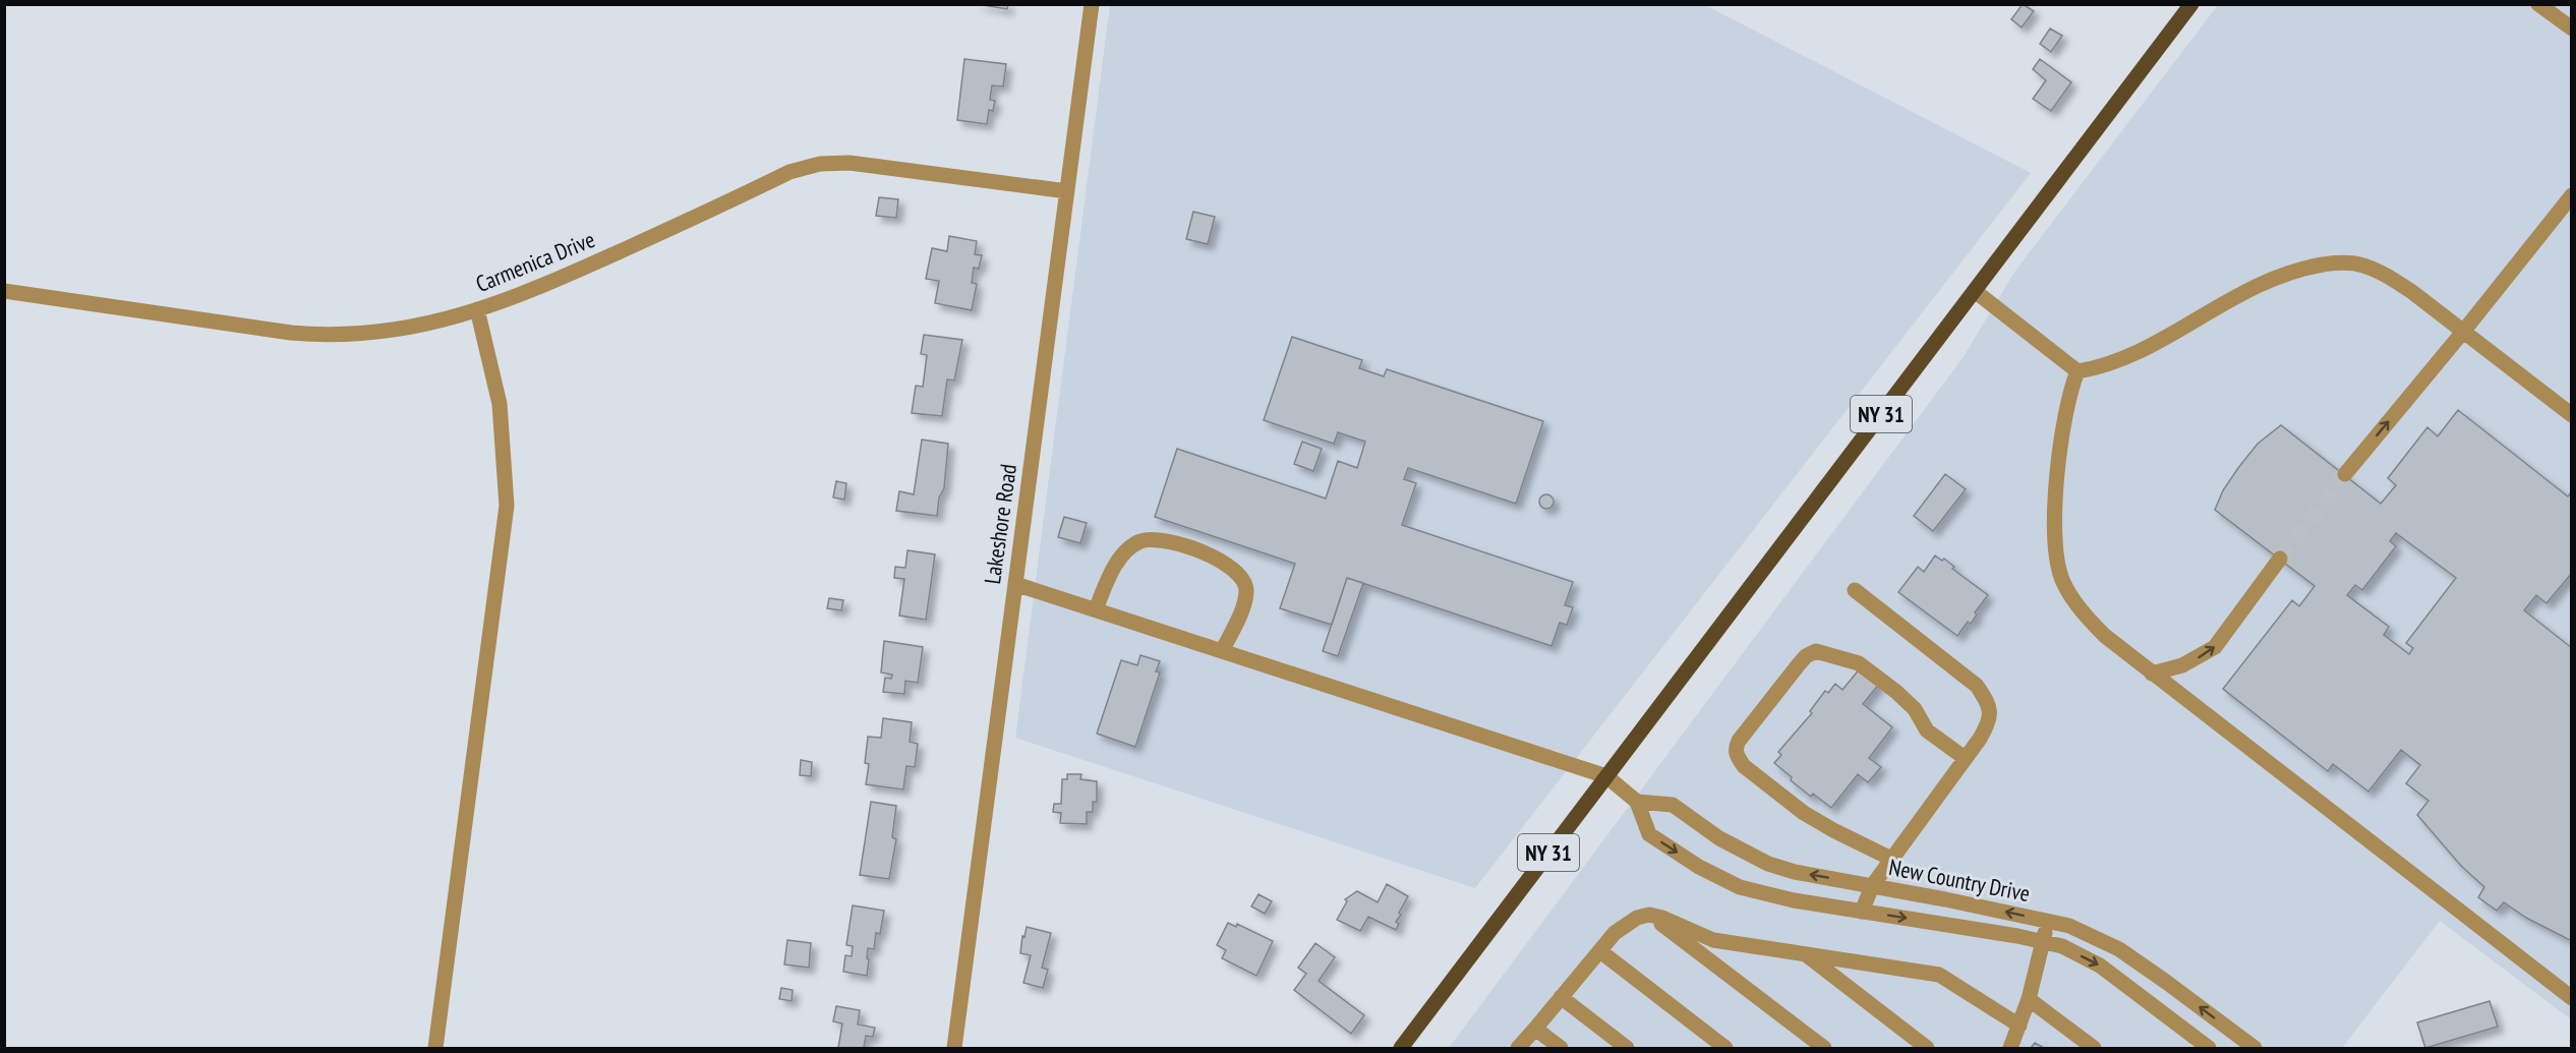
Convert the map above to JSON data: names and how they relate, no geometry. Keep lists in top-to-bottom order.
{
  "streets": {
    "main road": ["NY 31"],
    "street": ["Carmenica Drive", "Lakeshore Road", "New Country Drive"]
  },
  "crossings": [
    ["Carmenica Drive", "Lakeshore Road"]
  ]
}
